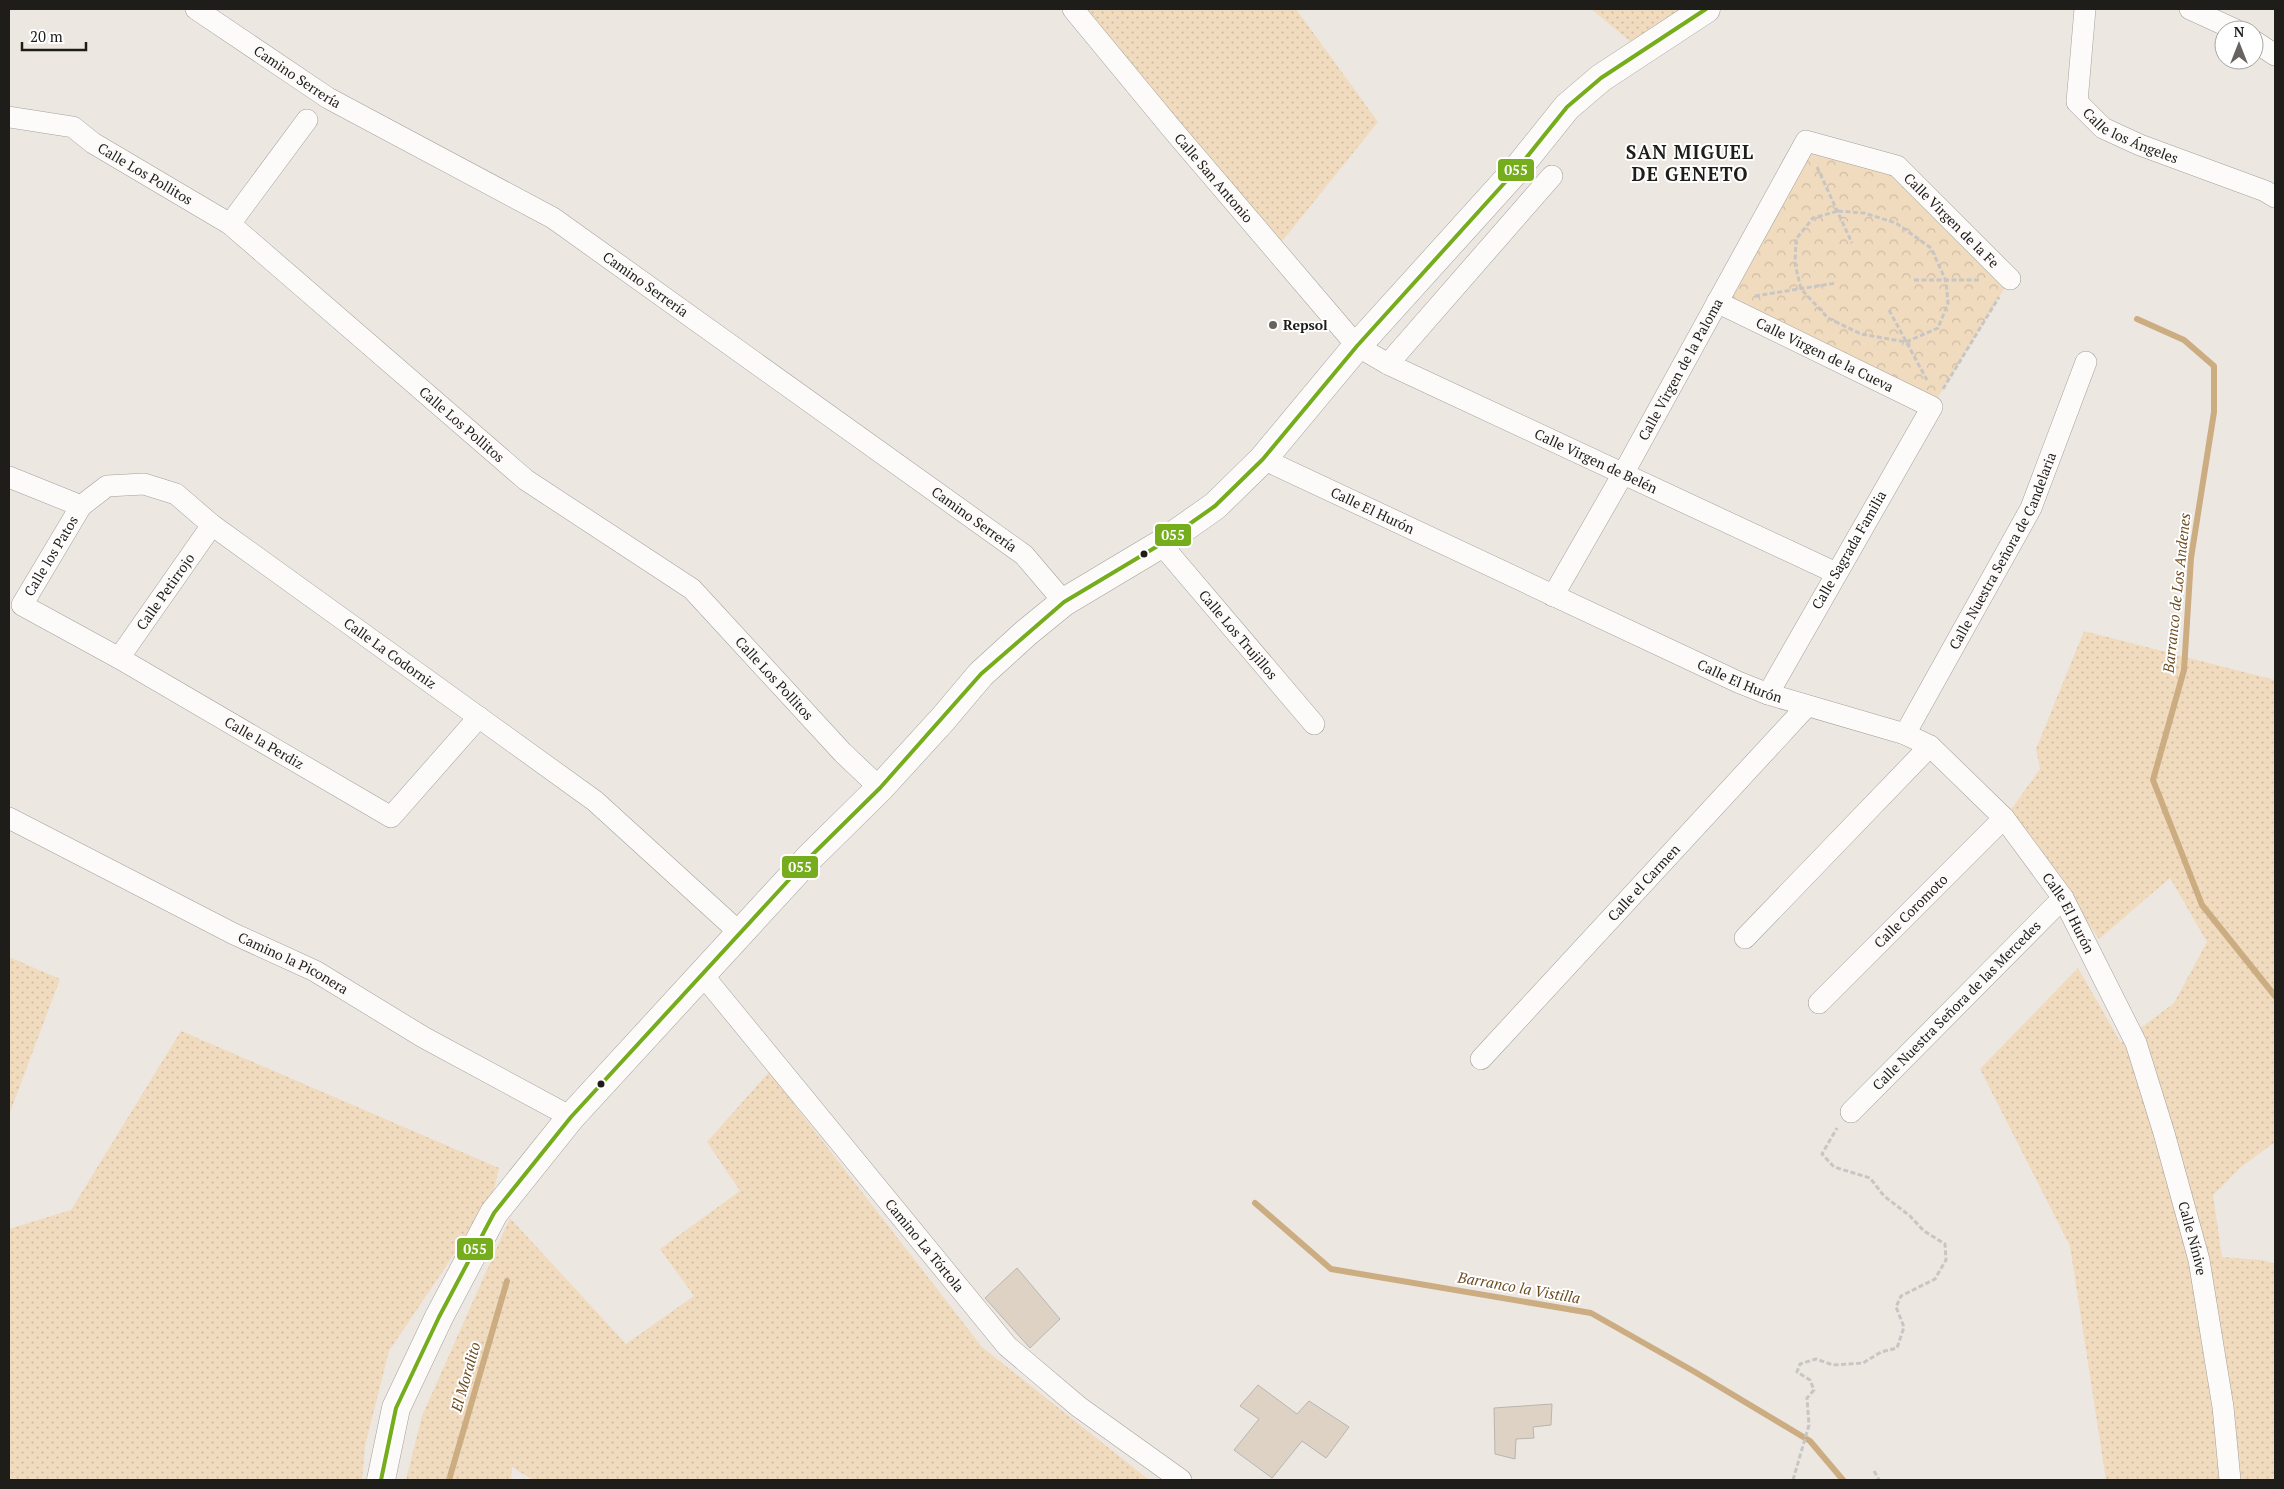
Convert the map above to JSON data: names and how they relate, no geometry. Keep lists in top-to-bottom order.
{
  "streets": {
    "street": [
      "Camino Serrería",
      "Calle los Ángeles",
      "Calle Los Pollitos",
      "Calle San Antonio",
      "Calle Virgen de la Fe",
      "Calle Virgen de la Cueva",
      "Calle Virgen de la Paloma",
      "Calle Virgen de Belén",
      "Calle El Hurón",
      "Calle Sagrada Familia",
      "Calle Nuestra Señora de Candelaria",
      "Calle los Patos",
      "Calle Petirrojo",
      "Calle Los Trujillos",
      "Calle La Codorniz",
      "Calle la Perdiz",
      "Calle el Carmen",
      "Calle Coromoto",
      "Camino la Piconera",
      "Calle Nuestra Señora de las Mercedes",
      "Calle Nínive",
      "Camino La Tórtola"
    ]
  },
  "crossings": [
    ["Calle San Antonio", "Calle Virgen de Belén"],
    ["Calle Virgen de la Fe", "Calle Virgen de la Paloma"],
    ["Calle Virgen de la Cueva", "Calle Virgen de la Paloma"],
    ["Calle Virgen de la Cueva", "Calle Sagrada Familia"],
    ["Calle Virgen de la Paloma", "Calle Virgen de Belén"],
    ["Calle Virgen de la Paloma", "Calle El Hurón"],
    ["Calle Virgen de Belén", "Calle Sagrada Familia"],
    ["Calle El Hurón", "Calle Sagrada Familia"],
    ["Calle El Hurón", "Calle Nuestra Señora de Candelaria"],
    ["Calle El Hurón", "Calle el Carmen"],
    ["Calle El Hurón", "Calle Coromoto"],
    ["Calle El Hurón", "Calle Nuestra Señora de las Mercedes"],
    ["Calle El Hurón", "Calle Nínive"],
    ["Calle los Patos", "Calle La Codorniz"],
    ["Calle los Patos", "Calle la Perdiz"],
    ["Calle Petirrojo", "Calle La Codorniz"],
    ["Calle Petirrojo", "Calle la Perdiz"],
    ["Calle La Codorniz", "Calle la Perdiz"]
  ],
  "districts": ["SAN MIGUEL DE GENETO"],
  "water": ["Barranco de Los Andenes", "Barranco la Vistilla", "El Moralito"],
  "places": ["Repsol"],
  "lines": ["transit line 055"],
  "scale_bar": "20 m",
  "north": "top"
}
